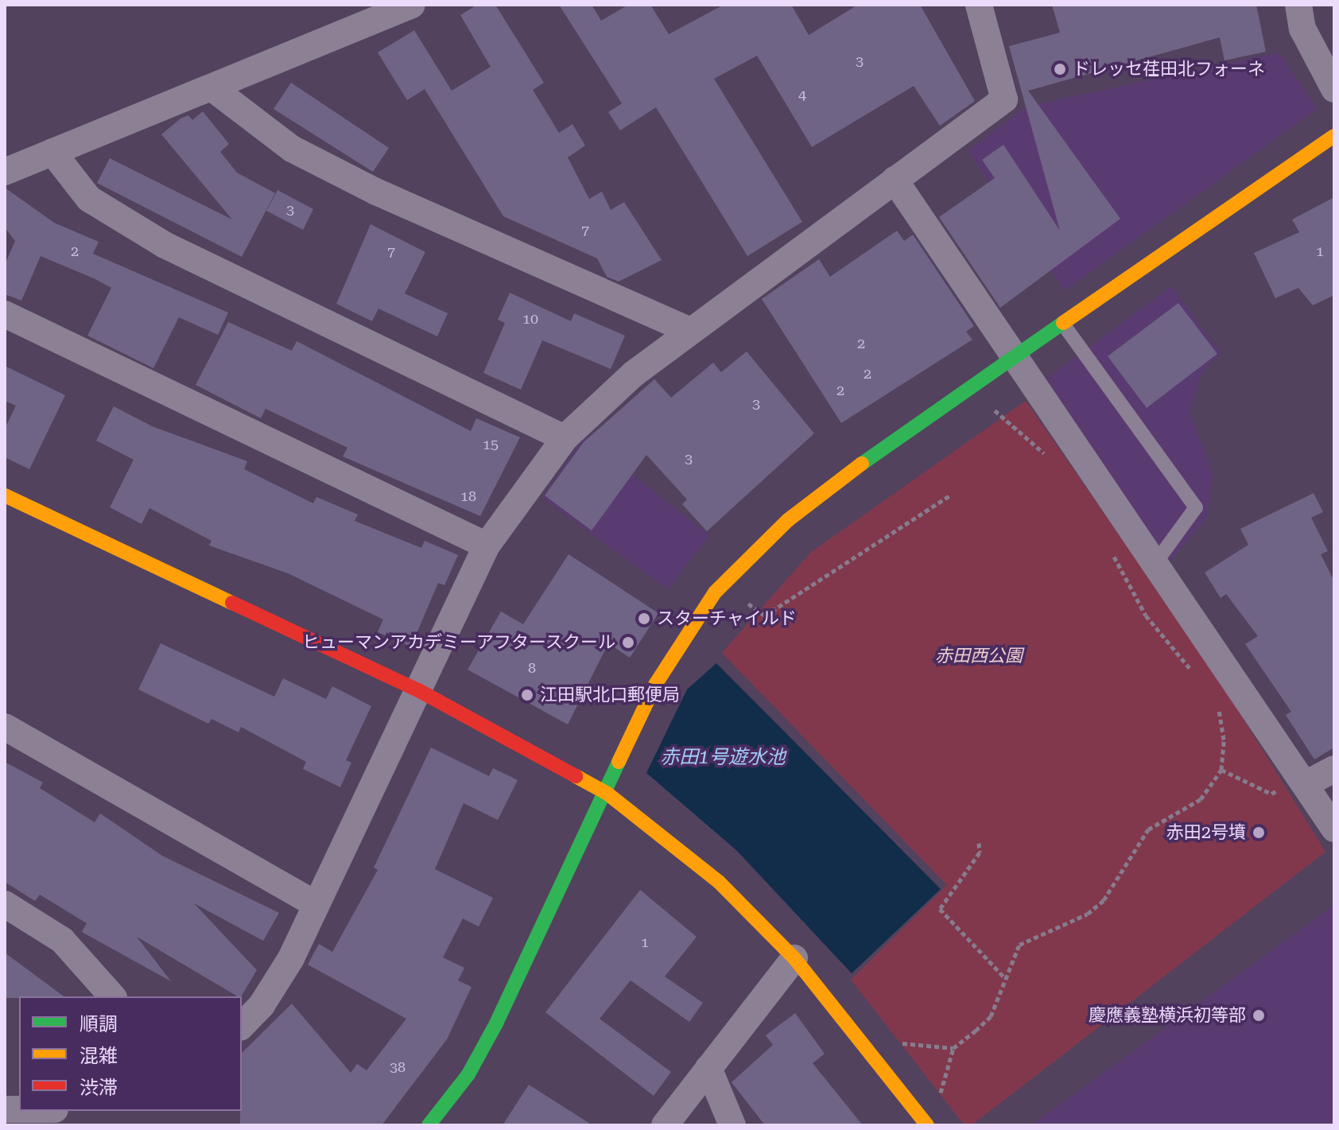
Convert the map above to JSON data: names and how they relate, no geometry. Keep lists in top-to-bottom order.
{
  "water": ["赤田1号遊水池"],
  "parks": ["赤田西公園"],
  "places": [
    "ドレッセ荏田北フォーネ",
    "スターチャイルド",
    "ヒューマンアカデミーアフタースクール",
    "江田駅北口郵便局",
    "赤田2号墳",
    "慶應義塾横浜初等部"
  ],
  "house_numbers": [
    "3",
    "4",
    "3",
    "7",
    "2",
    "1",
    "7",
    "10",
    "2",
    "2",
    "2",
    "3",
    "15",
    "3",
    "18",
    "8",
    "1",
    "38"
  ],
  "legend": ["順調", "混雑", "渋滞"]
}
